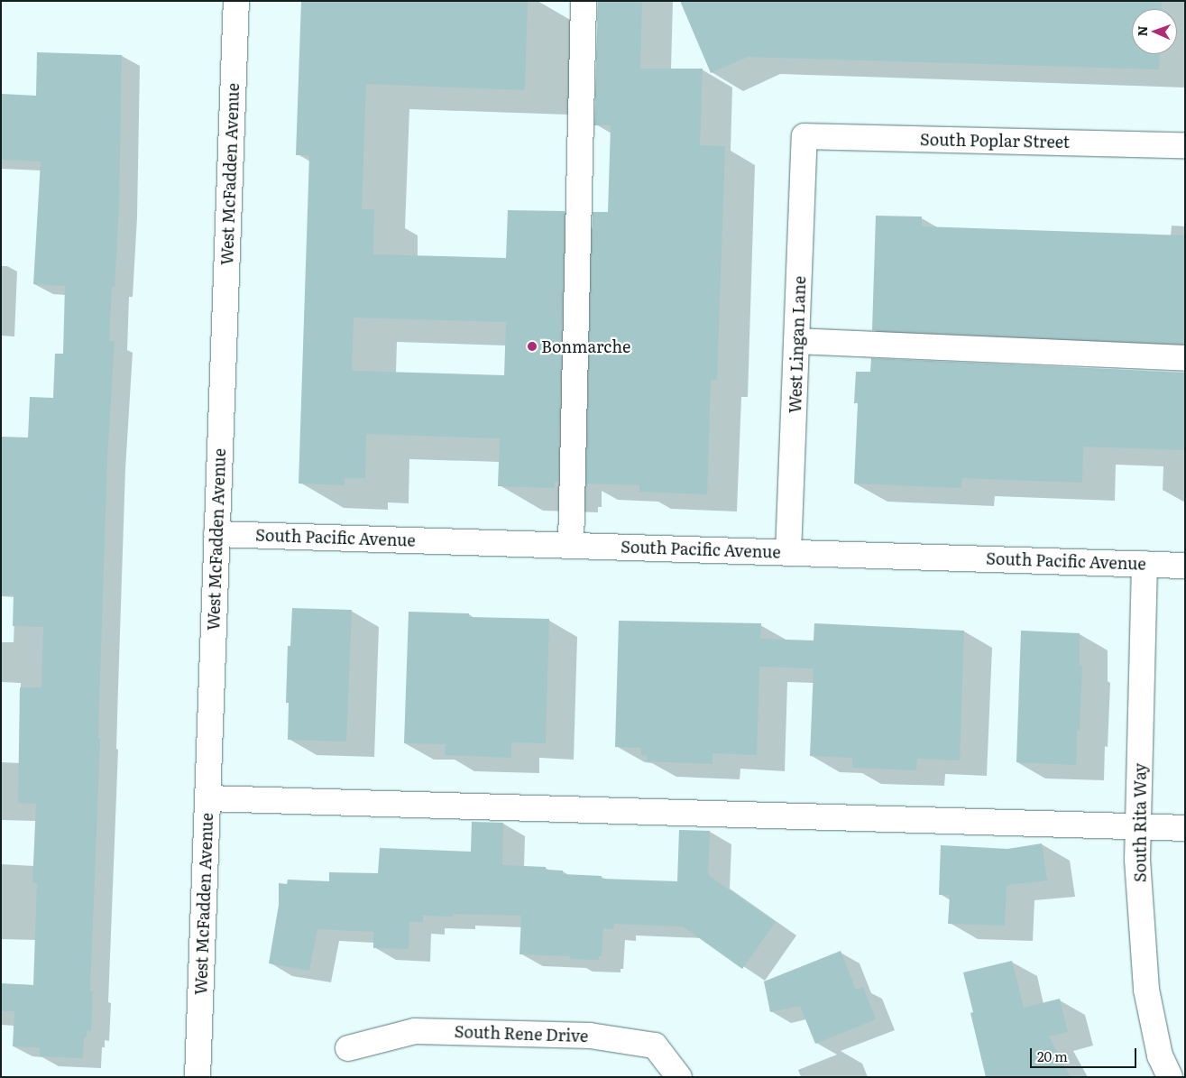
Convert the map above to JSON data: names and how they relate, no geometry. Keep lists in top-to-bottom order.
{
  "streets": {
    "street": [
      "South Poplar Street",
      "West McFadden Avenue",
      "West Lingan Lane",
      "South Pacific Avenue",
      "South Rita Way",
      "South Rene Drive"
    ]
  },
  "crossings": [
    ["South Poplar Street", "West Lingan Lane"],
    ["West McFadden Avenue", "South Pacific Avenue"],
    ["West Lingan Lane", "South Pacific Avenue"],
    ["South Pacific Avenue", "South Rita Way"]
  ],
  "places": ["Bonmarche"],
  "scale_bar": "20 m",
  "north": "left"
}
